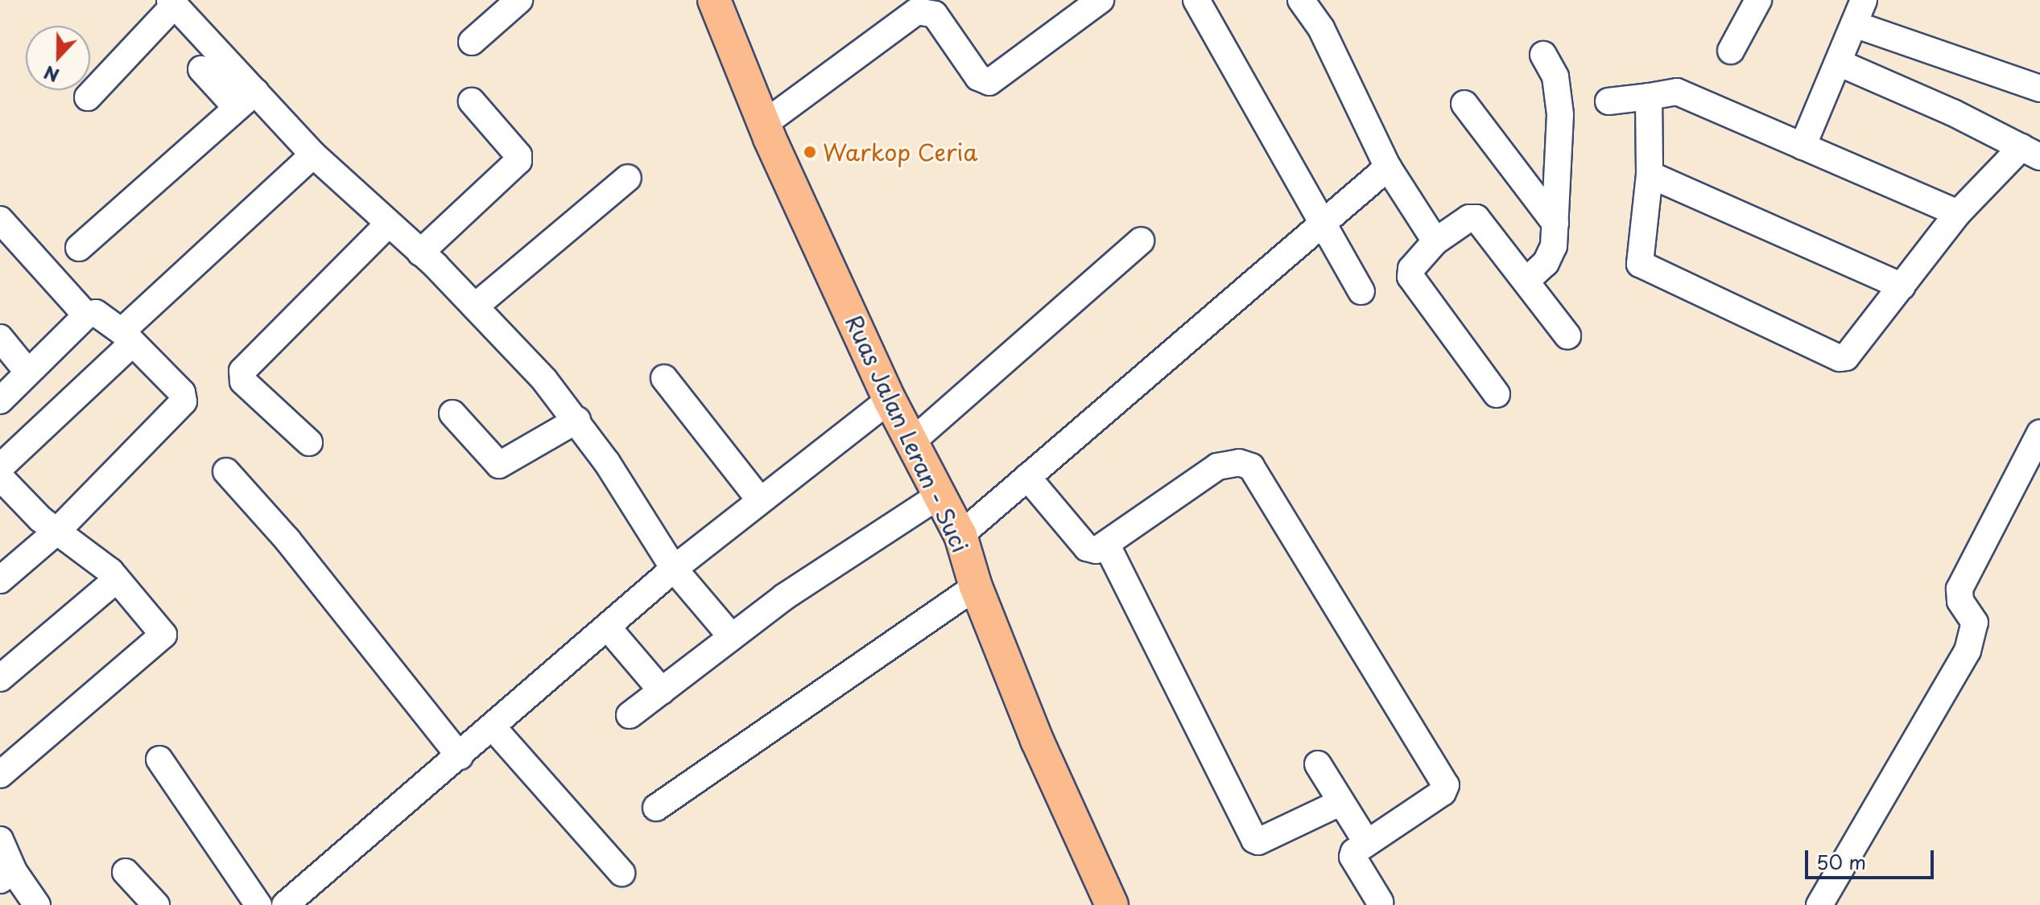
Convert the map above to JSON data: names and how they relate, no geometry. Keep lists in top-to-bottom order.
{
  "streets": {
    "main road": ["Ruas Jalan Leran - Suci"]
  },
  "places": ["Warkop Ceria"],
  "scale_bar": "50 m",
  "north": "bottom"
}
